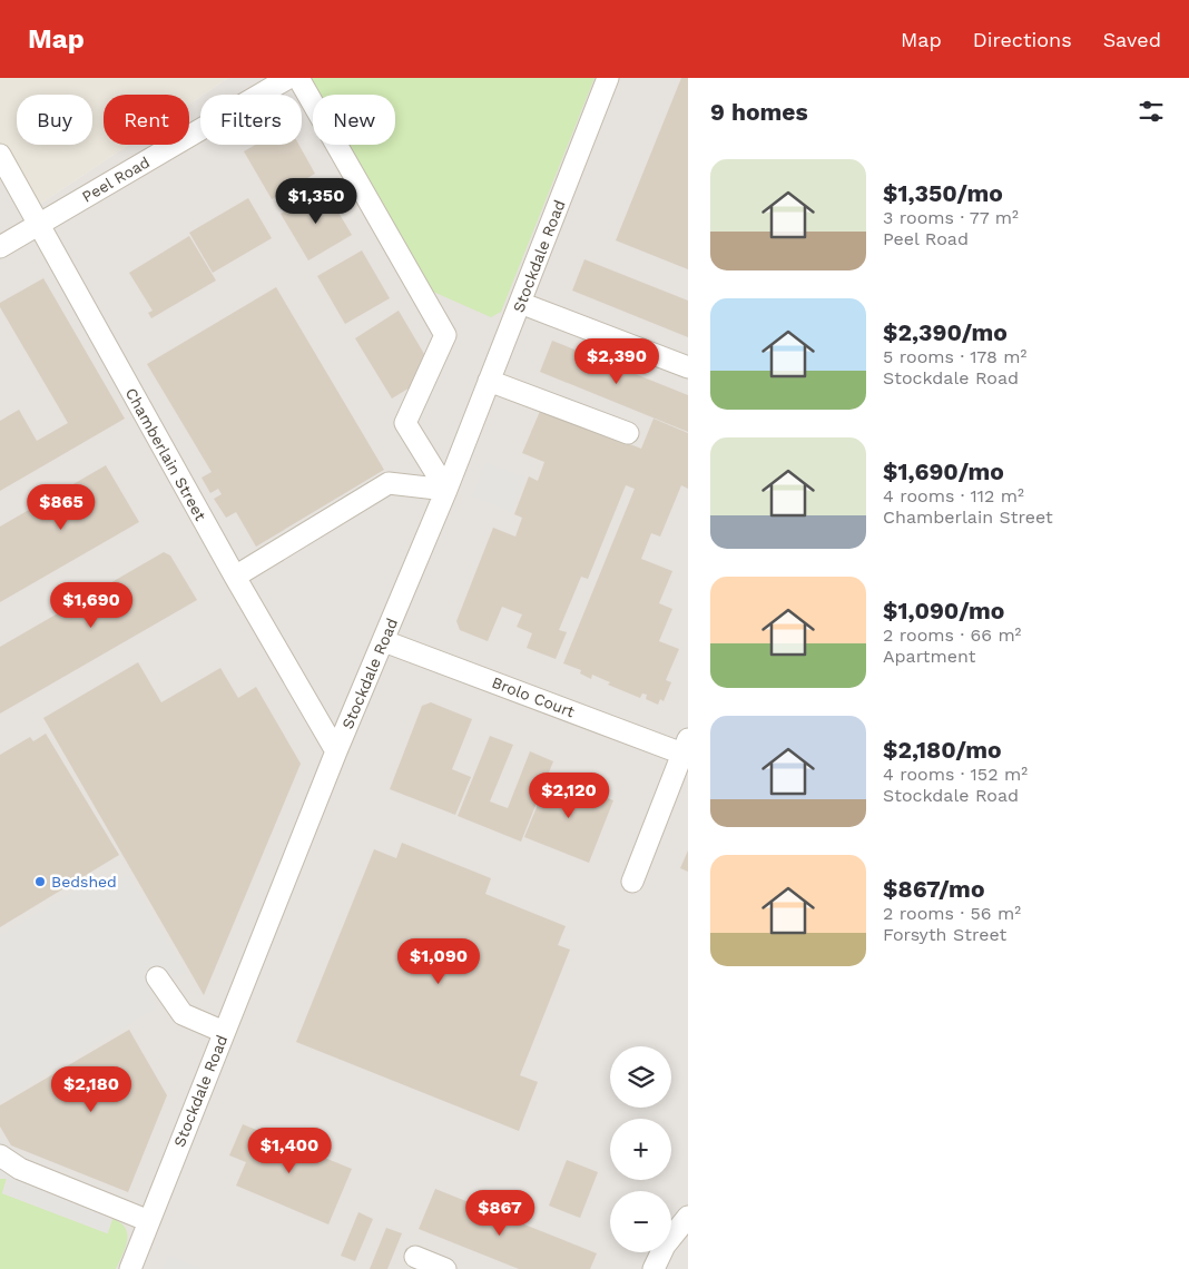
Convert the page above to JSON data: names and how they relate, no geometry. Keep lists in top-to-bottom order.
{
  "streets": {
    "street": [
      "Peel Road",
      "Stockdale Road",
      "Chamberlain Street",
      "Brolo Court"
    ]
  },
  "crossings": [
    ["Peel Road", "Chamberlain Street"],
    ["Stockdale Road", "Chamberlain Street"],
    ["Stockdale Road", "Brolo Court"]
  ],
  "places": ["Bedshed"],
  "page": {
    "header": "Map",
    "nav": ["Map", "Directions", "Saved"],
    "heading": "9 homes",
    "chip": [
      "Buy",
      "Rent",
      "Filters",
      "New"
    ],
    "list": [
      {
        "name": "$1,350/mo",
        "note": "3 rooms · 77 m² · Peel Road"
      },
      {
        "name": "$2,390/mo",
        "note": "5 rooms · 178 m² · Stockdale Road"
      },
      {
        "name": "$1,690/mo",
        "note": "4 rooms · 112 m² · Chamberlain Street"
      },
      {
        "name": "$1,090/mo",
        "note": "2 rooms · 66 m² · Apartment"
      },
      {
        "name": "$2,180/mo",
        "note": "4 rooms · 152 m² · Stockdale Road"
      },
      {
        "name": "$867/mo",
        "note": "2 rooms · 56 m² · Forsyth Street"
      }
    ],
    "price": [
      "$1,350",
      "$2,390",
      "$865",
      "$1,690",
      "$2,120",
      "$1,090",
      "$2,180",
      "$1,400",
      "$867"
    ],
    "map_buttons": ["+", "−"]
  }
}
